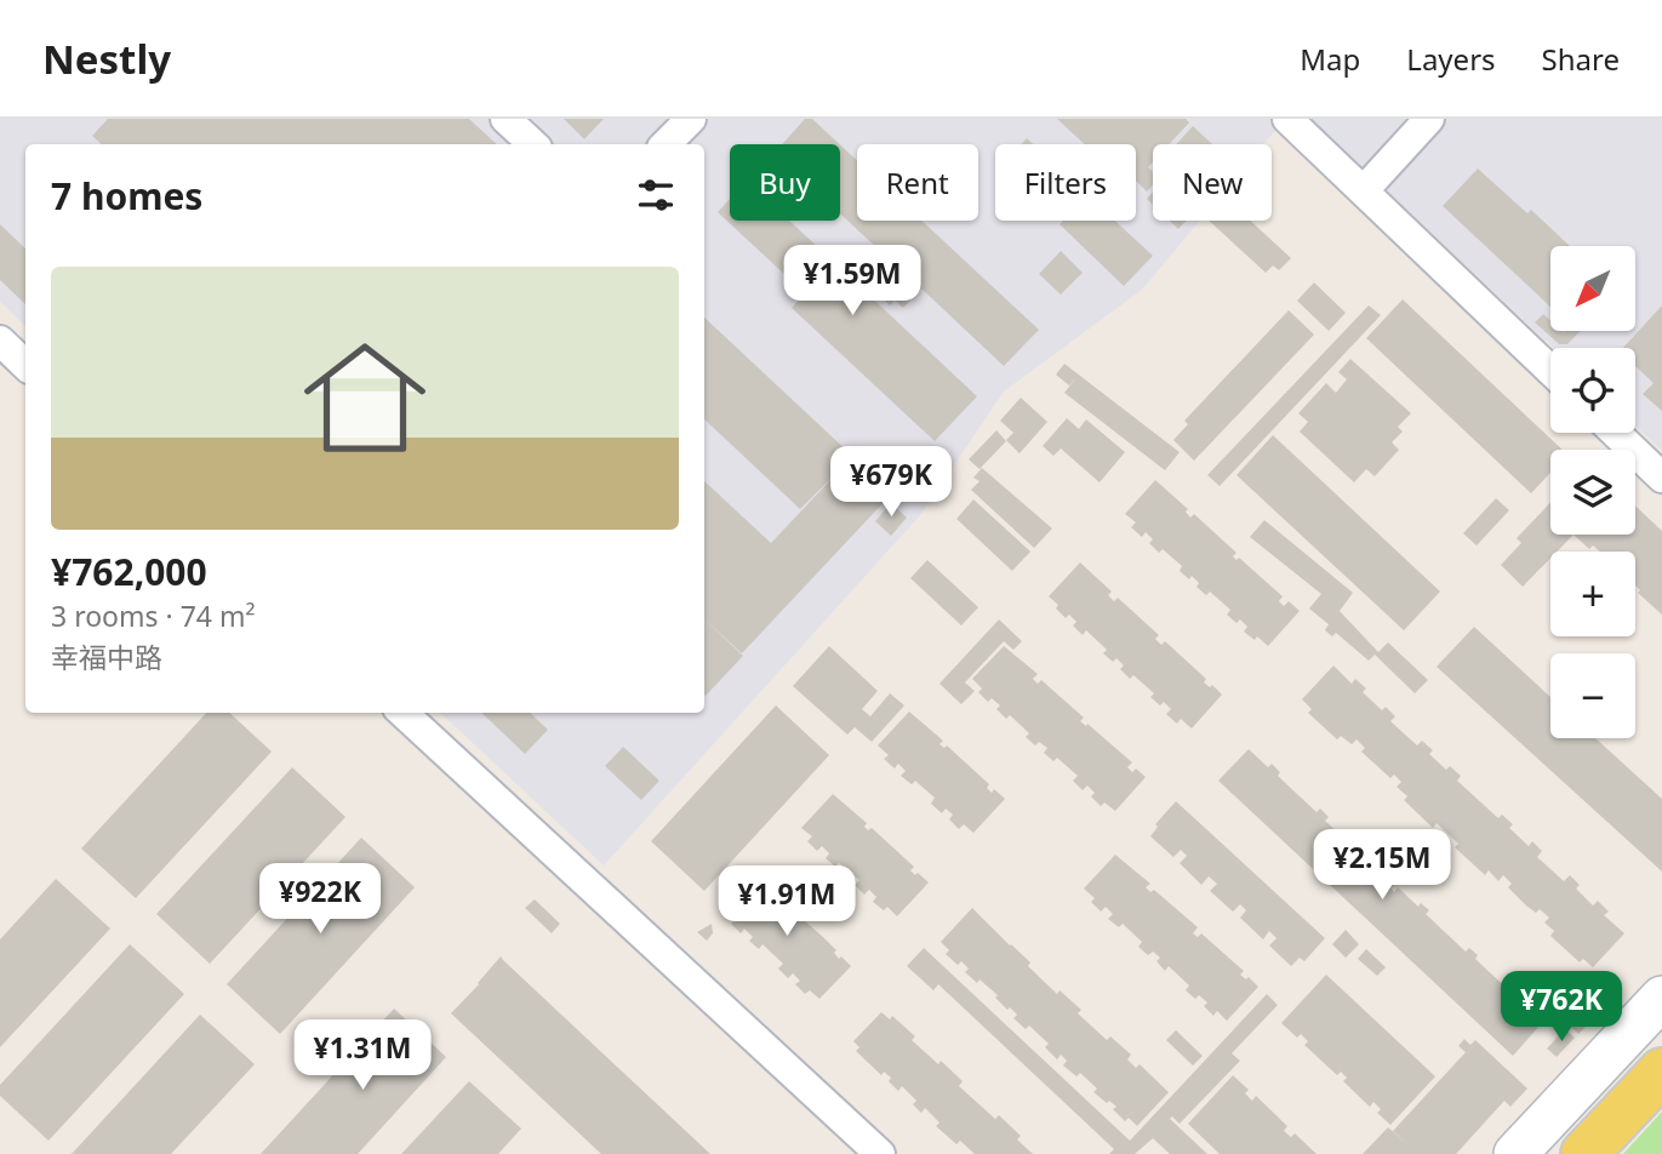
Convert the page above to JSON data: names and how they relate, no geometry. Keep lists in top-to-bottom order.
{
  "north": "bottom left",
  "page": {
    "header": "Nestly",
    "nav": ["Map", "Layers", "Share"],
    "chip": [
      "Buy",
      "Rent",
      "Filters",
      "New"
    ],
    "heading": "7 homes",
    "price": [
      "¥1.59M",
      "¥679K",
      "¥2.15M",
      "¥922K",
      "¥1.91M",
      "¥762K",
      "¥1.31M"
    ],
    "map_buttons": ["+", "−"],
    "list": [
      {
        "name": "¥762,000",
        "note": "3 rooms · 74 m² · 幸福中路"
      }
    ]
  }
}
